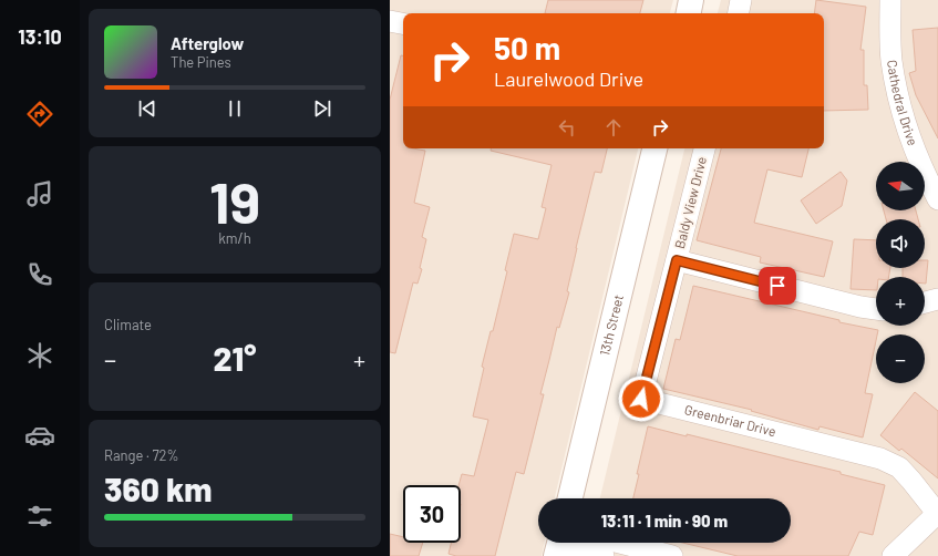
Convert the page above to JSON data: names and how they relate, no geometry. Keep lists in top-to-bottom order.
{
  "streets": {
    "street": [
      "Cathedral Drive",
      "Baldy View Drive",
      "13th Street",
      "Greenbriar Drive"
    ]
  },
  "crossings": [
    ["Baldy View Drive", "Greenbriar Drive"]
  ],
  "north": "left",
  "page": {
    "tabs": "13:10",
    "turn": ["50 m", "Laurelwood Drive"],
    "song": ["Afterglow", "The Pines"],
    "tile": [
      ["19", "km/h"],
      "Climate",
      ["Range · 72%", "360 km"]
    ],
    "map_buttons": ["+", "−"],
    "heat": ["−", "21°", "+"],
    "limit": "30",
    "trip": "13:11 · 1 min · 90 m"
  }
}
